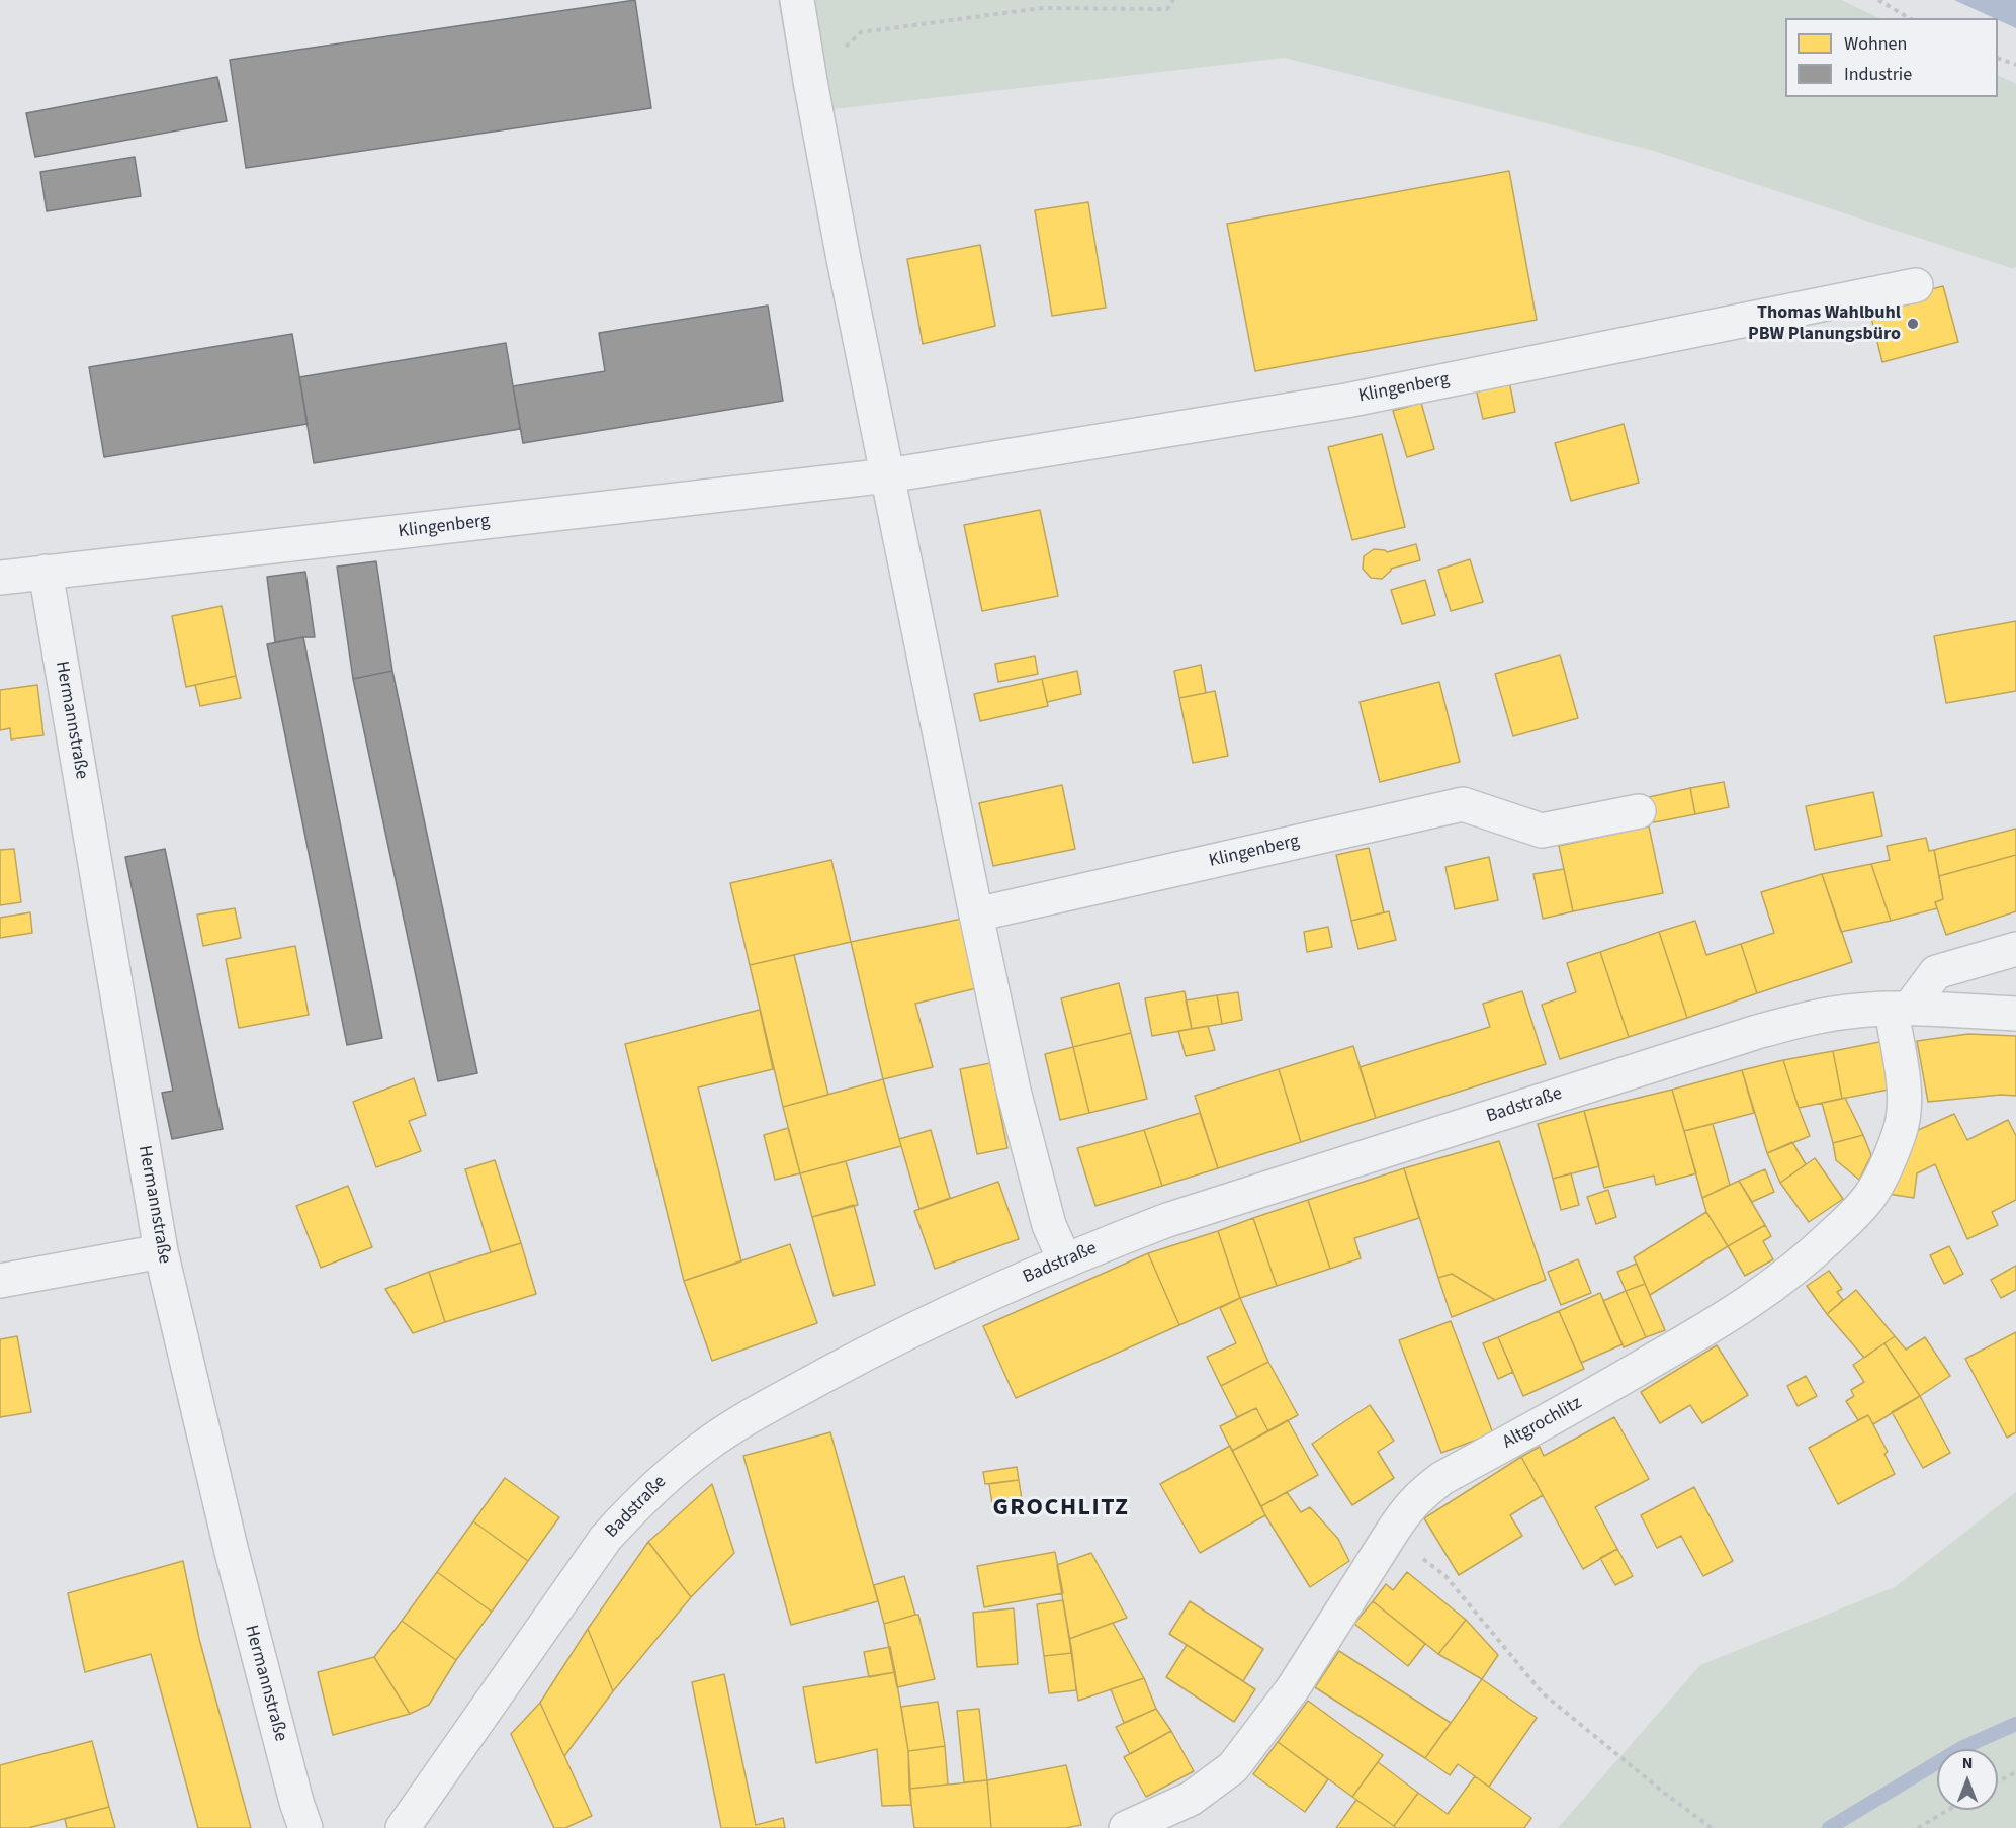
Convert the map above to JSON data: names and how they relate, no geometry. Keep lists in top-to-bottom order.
{
  "streets": {
    "street": [
      "Klingenberg",
      "Hermannstraße",
      "Badstraße",
      "Altgrochlitz"
    ]
  },
  "crossings": [
    ["Klingenberg", "Hermannstraße"],
    ["Badstraße", "Altgrochlitz"]
  ],
  "districts": ["GROCHLITZ"],
  "places": ["Thomas Wahlbuhl PBW Planungsbüro"],
  "legend": ["Wohnen", "Industrie"],
  "north": "top"
}
